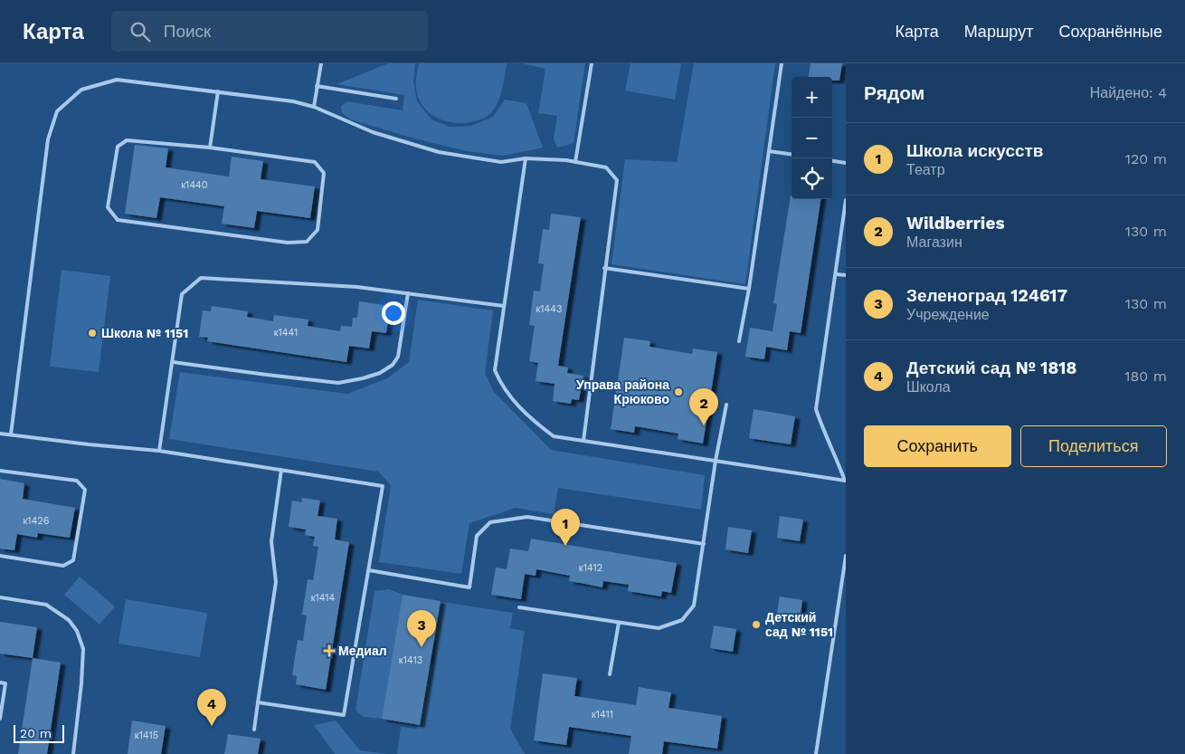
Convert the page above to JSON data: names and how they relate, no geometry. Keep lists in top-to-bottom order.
{
  "places": {
    "other": ["Школа № 1151", "Управа района Крюково", "Детский сад № 1151"],
    "health": ["Медиал"]
  },
  "house_numbers": [
    "к1440",
    "к1443",
    "к1441",
    "к1426",
    "к1412",
    "к1414",
    "к1413",
    "к1411",
    "к1415"
  ],
  "scale_bar": "20 m",
  "page": {
    "header": "Карта",
    "search": "Поиск",
    "nav": ["Карта", "Маршрут", "Сохранённые"],
    "heading": ["Рядом", "Найдено: 4"],
    "map_buttons": ["+", "−"],
    "list": [
      {
        "mark": "1",
        "name": "Школа искусств",
        "note": "Театр",
        "value": "120 m"
      },
      {
        "mark": "2",
        "name": "Wildberries",
        "note": "Магазин",
        "value": "130 m"
      },
      {
        "mark": "3",
        "name": "Зеленоград 124617",
        "note": "Учреждение",
        "value": "130 m"
      },
      {
        "mark": "4",
        "name": "Детский сад № 1818",
        "note": "Школа",
        "value": "180 m"
      }
    ],
    "pins": [
      "2",
      "1",
      "3",
      "4"
    ],
    "buttons": ["Сохранить", "Поделиться"],
    "scale": "20 m"
  }
}
